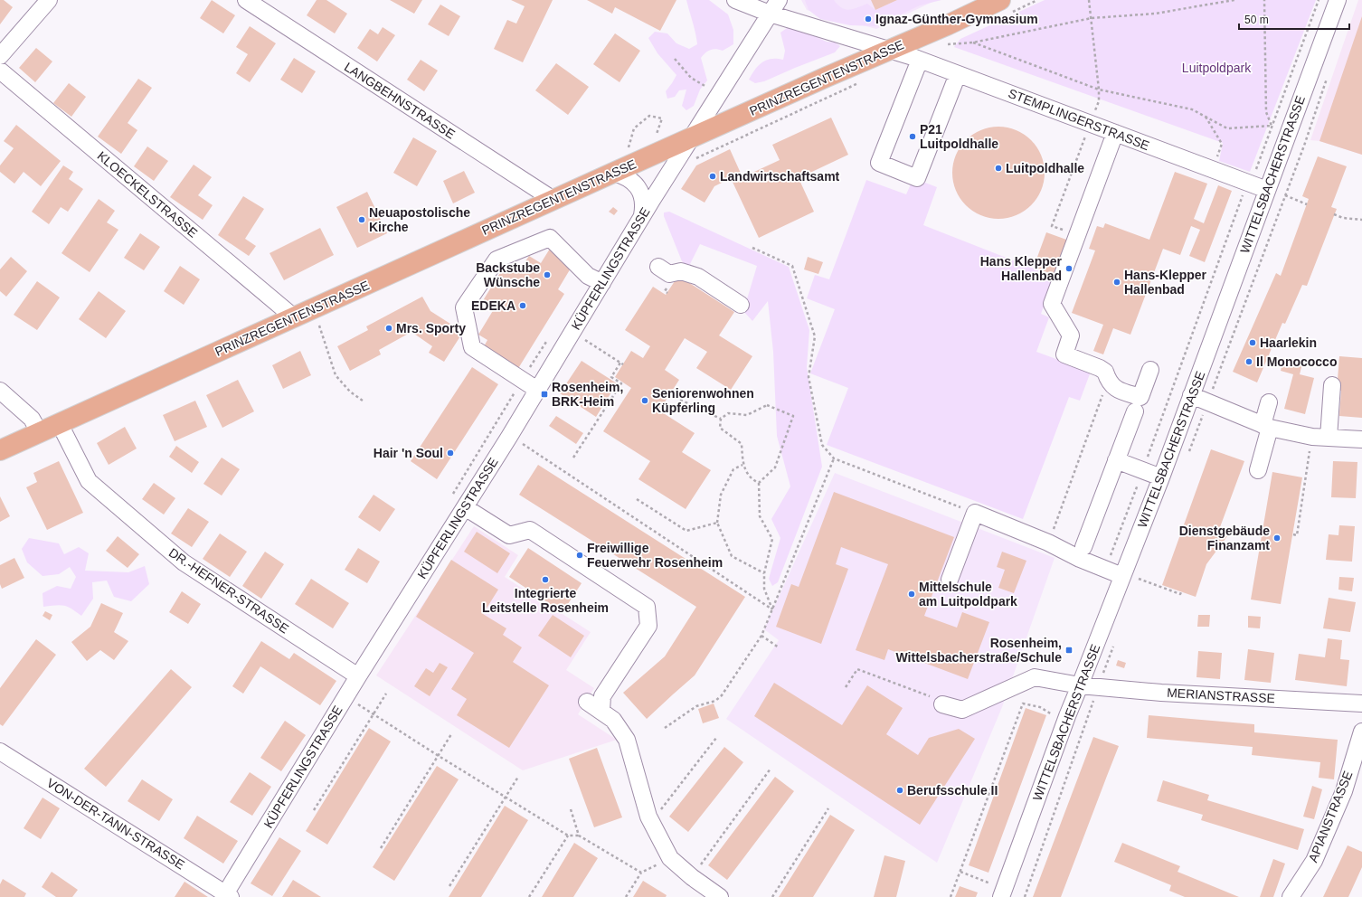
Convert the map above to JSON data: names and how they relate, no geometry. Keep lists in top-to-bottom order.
{
  "streets": {
    "main road": ["PRINZREGENTENSTRASSE"],
    "street": [
      "LANGBEHNSTRASSE",
      "STEMPLINGERSTRASSE",
      "WITTELSBACHERSTRASSE",
      "KLOECKELSTRASSE",
      "KÜPFERLINGSTRASSE",
      "DR.-HEFNER-STRASSE",
      "MERIANSTRASSE",
      "APIANSTRASSE",
      "VON-DER-TANN-STRASSE"
    ]
  },
  "crossings": [
    ["PRINZREGENTENSTRASSE", "LANGBEHNSTRASSE"],
    ["PRINZREGENTENSTRASSE", "STEMPLINGERSTRASSE"],
    ["PRINZREGENTENSTRASSE", "KLOECKELSTRASSE"],
    ["PRINZREGENTENSTRASSE", "KÜPFERLINGSTRASSE"],
    ["PRINZREGENTENSTRASSE", "DR.-HEFNER-STRASSE"],
    ["STEMPLINGERSTRASSE", "WITTELSBACHERSTRASSE"],
    ["STEMPLINGERSTRASSE", "KÜPFERLINGSTRASSE"],
    ["WITTELSBACHERSTRASSE", "MERIANSTRASSE"],
    ["KÜPFERLINGSTRASSE", "DR.-HEFNER-STRASSE"],
    ["KÜPFERLINGSTRASSE", "VON-DER-TANN-STRASSE"]
  ],
  "parks": ["Luitpoldpark"],
  "places": {
    "other": [
      "Ignaz-Günther-Gymnasium",
      "P21 Luitpoldhalle",
      "Luitpoldhalle",
      "Landwirtschaftsamt",
      "Neuapostolische Kirche",
      "Hans Klepper Hallenbad",
      "Backstube Wünsche",
      "Hans-Klepper Hallenbad",
      "EDEKA",
      "Mrs. Sporty",
      "Haarlekin",
      "Il Monococco",
      "Seniorenwohnen Küpferling",
      "Hair 'n Soul",
      "Dienstgebäude Finanzamt",
      "Freiwillige Feuerwehr Rosenheim",
      "Integrierte Leitstelle Rosenheim",
      "Mittelschule am Luitpoldpark",
      "Berufsschule II"
    ],
    "transit": ["Rosenheim, BRK-Heim", "Rosenheim, Wittelsbacherstraße/Schule"]
  },
  "scale_bar": "50 m"
}
